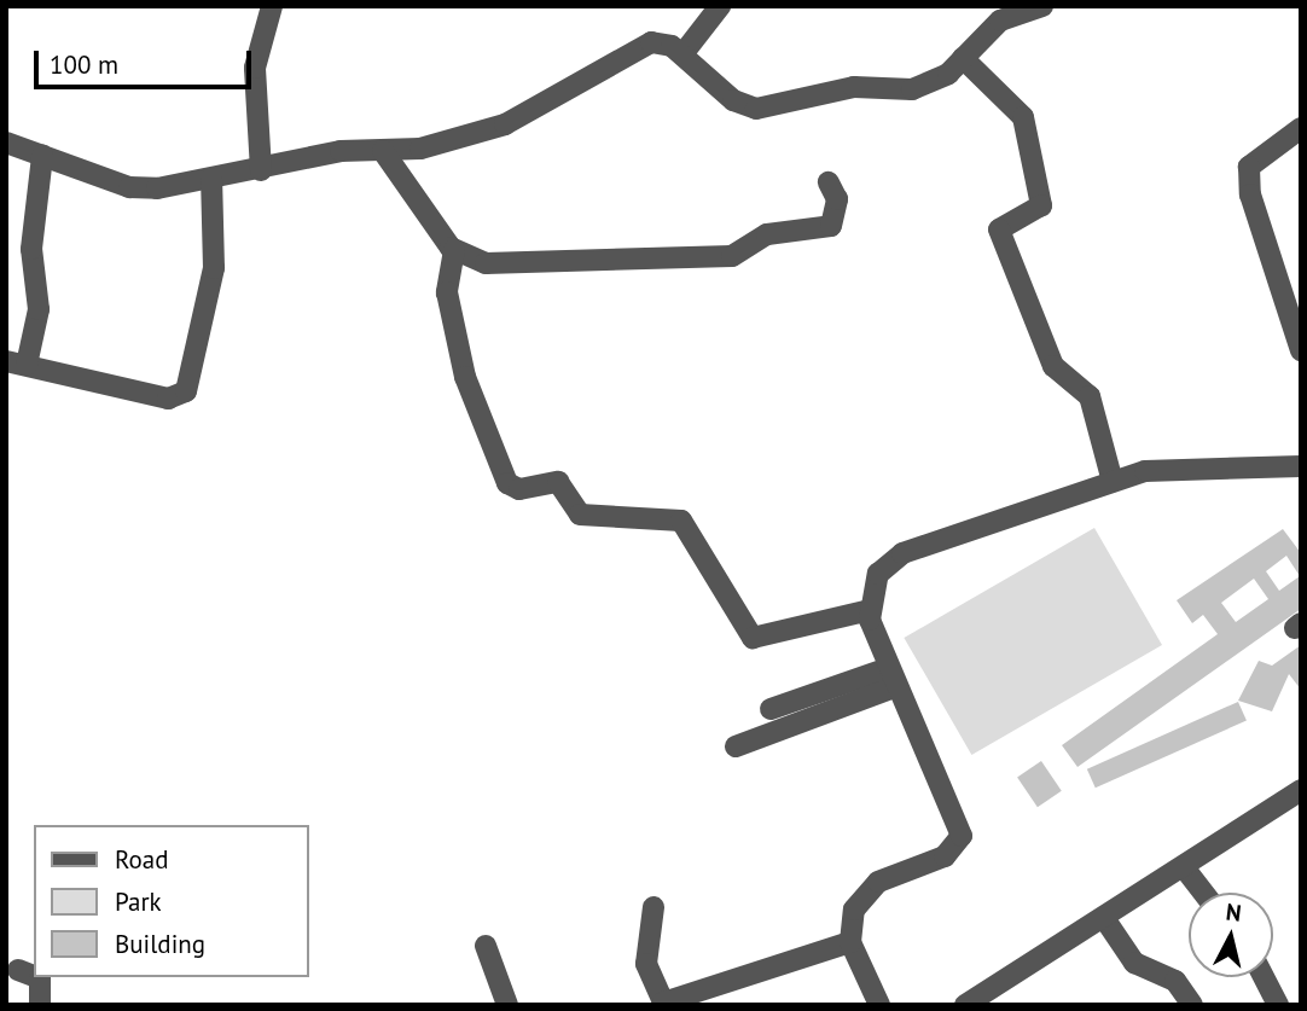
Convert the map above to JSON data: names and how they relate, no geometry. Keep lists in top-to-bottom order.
{
  "legend": ["Road", "Park", "Building"],
  "scale_bar": "100 m",
  "north": "top"
}
